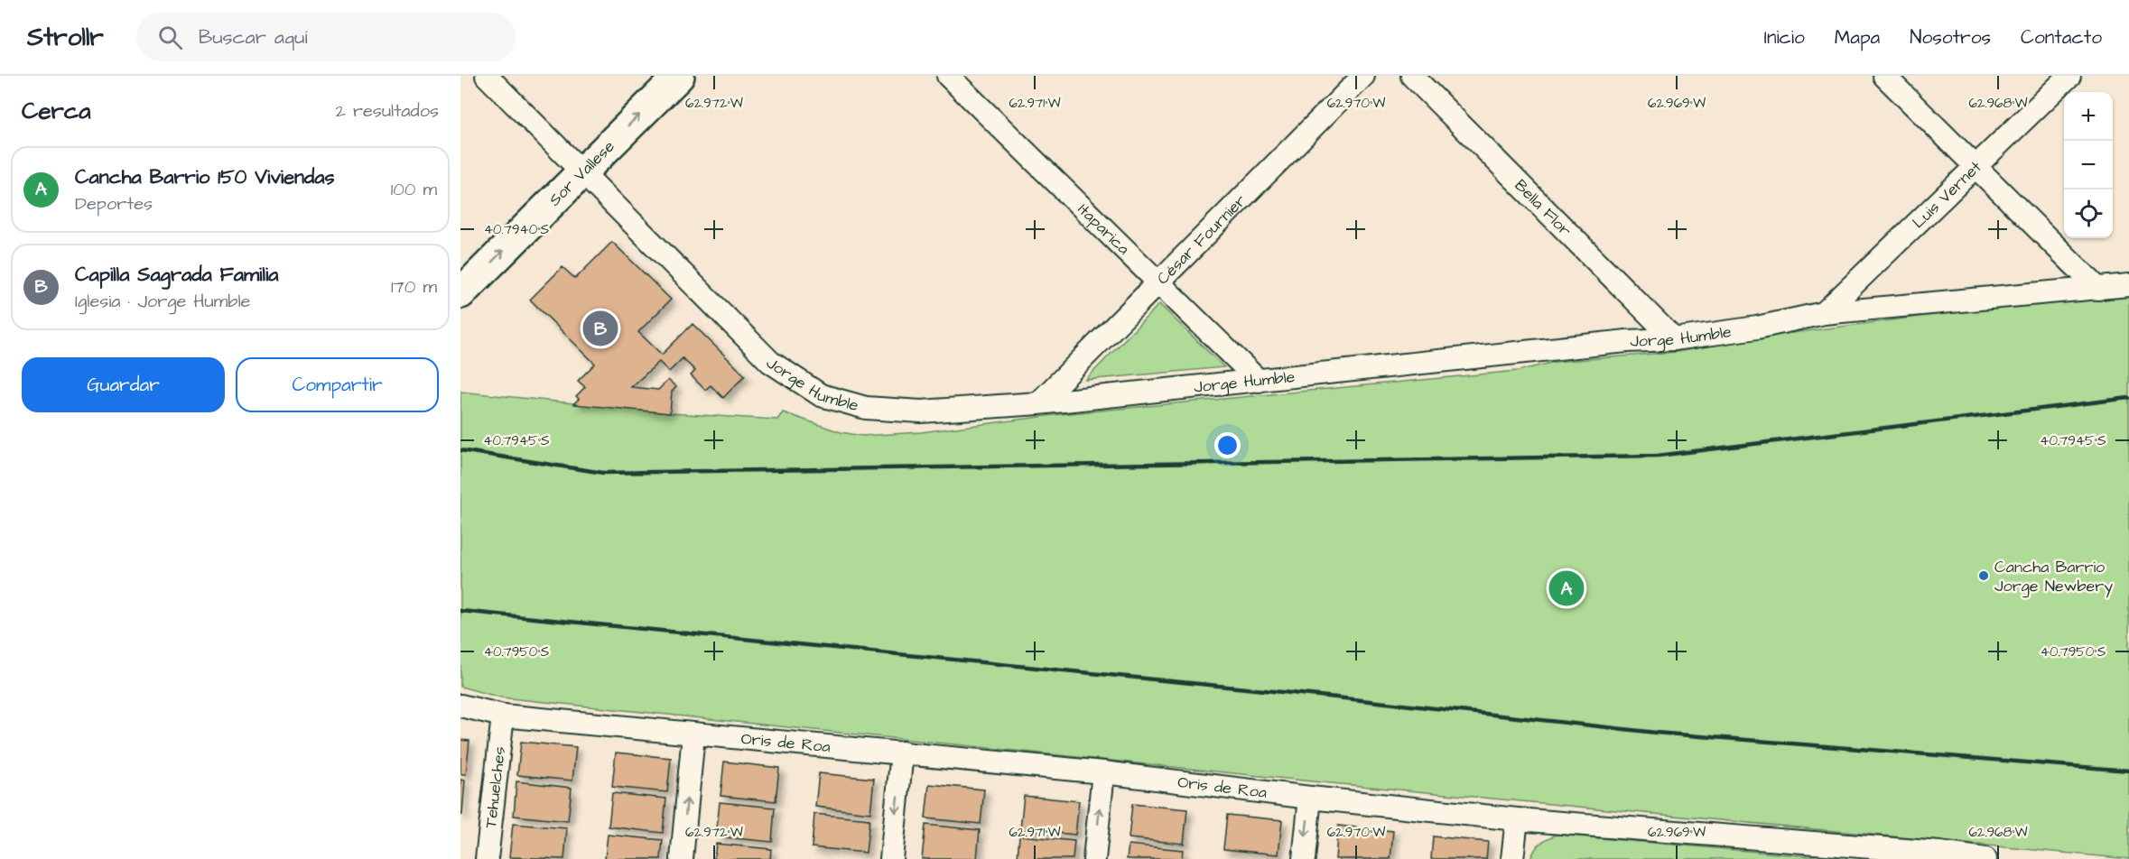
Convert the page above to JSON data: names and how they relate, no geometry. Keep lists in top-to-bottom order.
{
  "streets": {
    "street": [
      "Sor Vallese",
      "Luis Vernet",
      "Bella Flor",
      "Itaparica",
      "César Fournier",
      "Jorge Humble",
      "Oris de Roa",
      "Tehuelches"
    ]
  },
  "crossings": [
    ["Sor Vallese", "Jorge Humble"],
    ["Luis Vernet", "Jorge Humble"],
    ["Bella Flor", "Jorge Humble"],
    ["Itaparica", "César Fournier"],
    ["Itaparica", "Jorge Humble"],
    ["César Fournier", "Jorge Humble"],
    ["Oris de Roa", "Tehuelches"]
  ],
  "one_way": ["Sor Vallese"],
  "places": ["Cancha Barrio Jorge Newbery"],
  "page": {
    "header": "Strollr",
    "search": "Buscar aquí",
    "nav": [
      "Inicio",
      "Mapa",
      "Nosotros",
      "Contacto"
    ],
    "heading": ["Cerca", "2 resultados"],
    "map_buttons": ["+", "−"],
    "list": [
      {
        "mark": "A",
        "name": "Cancha Barrio 150 Viviendas",
        "note": "Deportes",
        "value": "100 m"
      },
      {
        "mark": "B",
        "name": "Capilla Sagrada Familia",
        "note": "Iglesia · Jorge Humble",
        "value": "170 m"
      }
    ],
    "pins": ["B", "A"],
    "buttons": ["Guardar", "Compartir"]
  },
  "coordinates": [
    "62.972°W",
    "62.971°W",
    "62.970°W",
    "62.969°W",
    "62.968°W",
    "40.7940°S",
    "40.7945°S",
    "40.7950°S"
  ]
}
